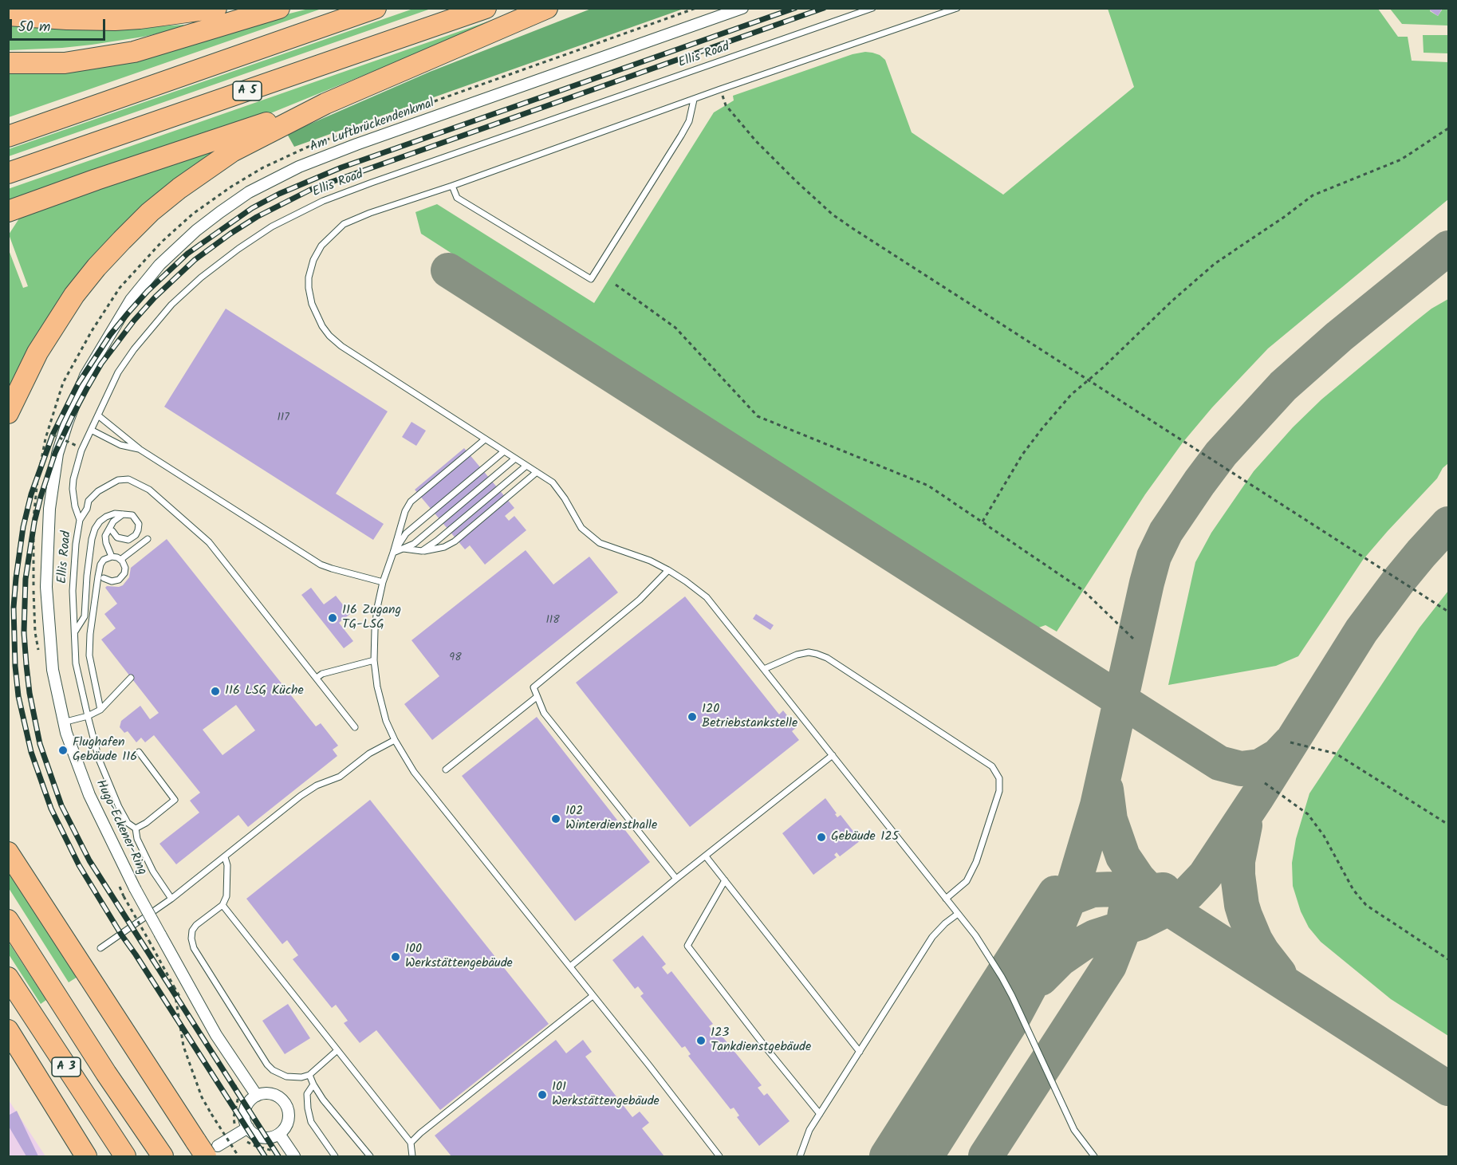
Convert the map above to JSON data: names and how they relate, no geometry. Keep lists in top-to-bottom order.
{
  "streets": {
    "highway": ["A 5", "A 3"],
    "street": ["Am Luftbrückendenkmal", "Hugo-Eckener-Ring"],
    "lane": ["Ellis Road"]
  },
  "crossings": [
    ["Am Luftbrückendenkmal", "Hugo-Eckener-Ring"]
  ],
  "places": [
    "116 Zugang TG-LSG",
    "116 LSG Küche",
    "120 Betriebstankstelle",
    "Flughafen Gebäude 116",
    "102 Winterdiensthalle",
    "Gebäude 125",
    "100 Werkstättengebäude",
    "123 Tankdienstgebäude",
    "101 Werkstättengebäude"
  ],
  "house_numbers": ["117", "118", "98"],
  "scale_bar": "50 m"
}
